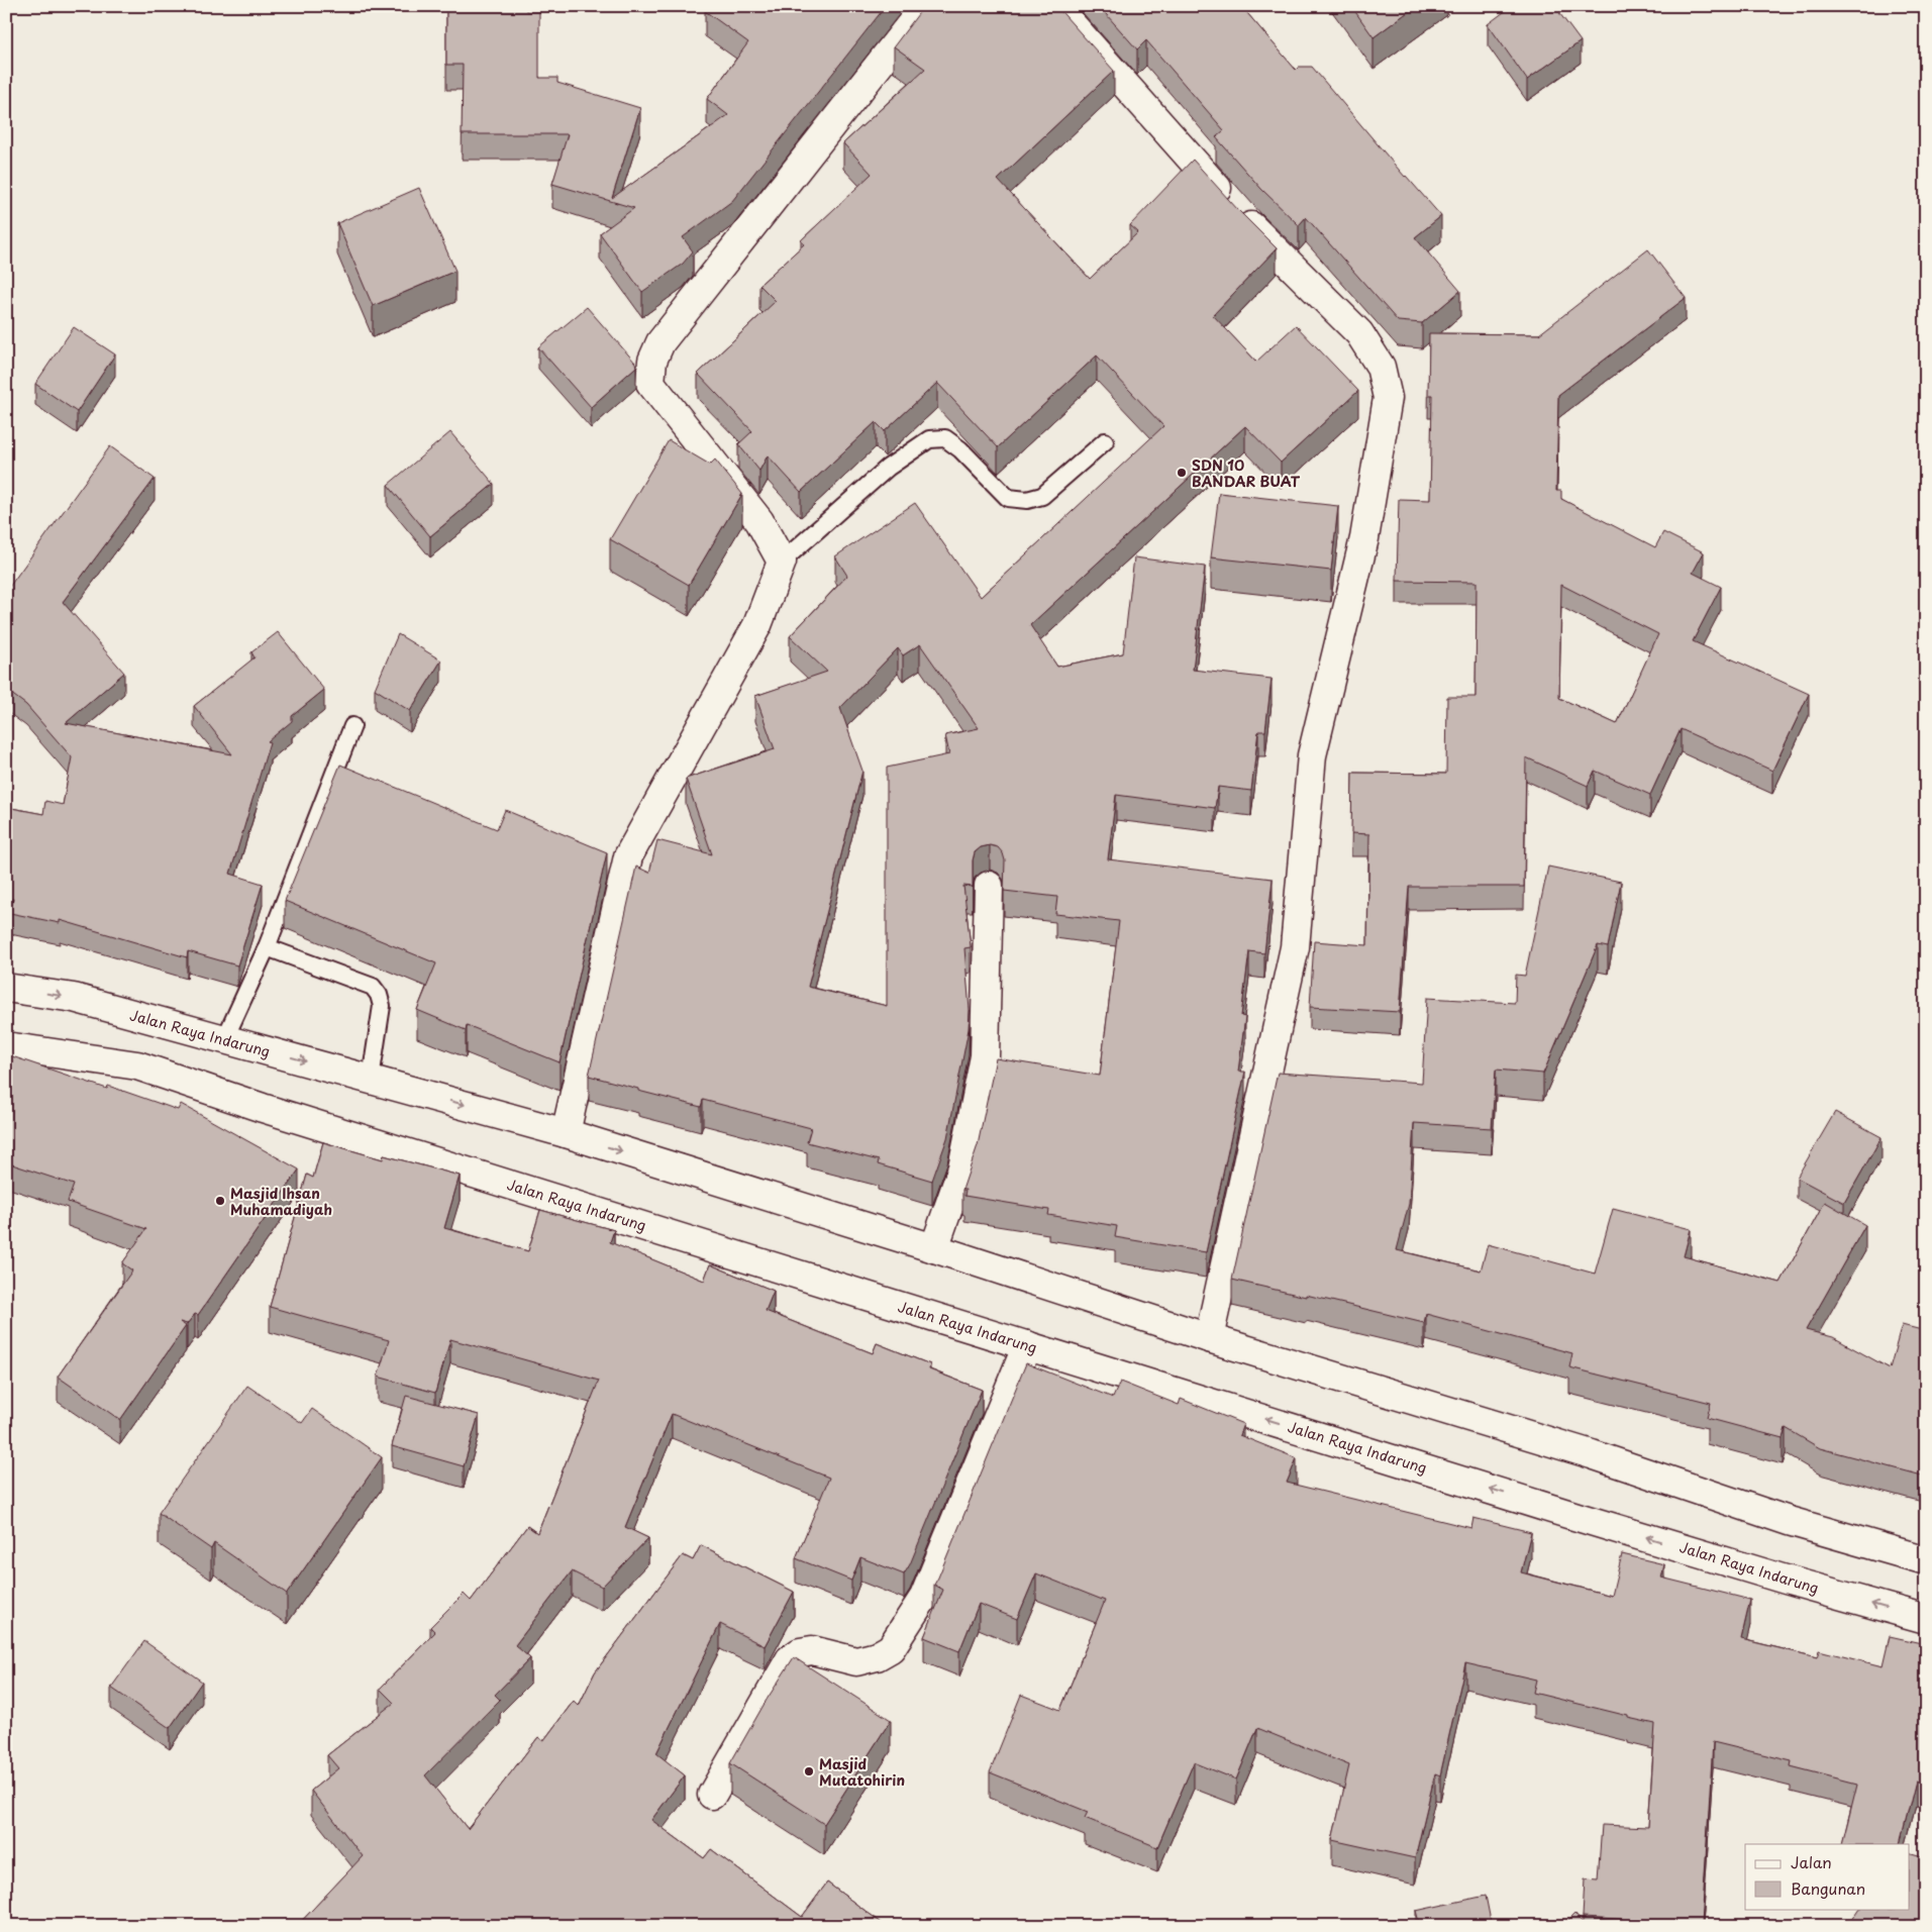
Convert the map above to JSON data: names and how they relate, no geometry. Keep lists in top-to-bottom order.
{
  "streets": {
    "main road": ["Jalan Raya Indarung"]
  },
  "places": ["SDN 10 BANDAR BUAT", "Masjid Ihsan Muhamadiyah", "Masjid Mutatohirin"],
  "legend": ["Jalan", "Bangunan"]
}
